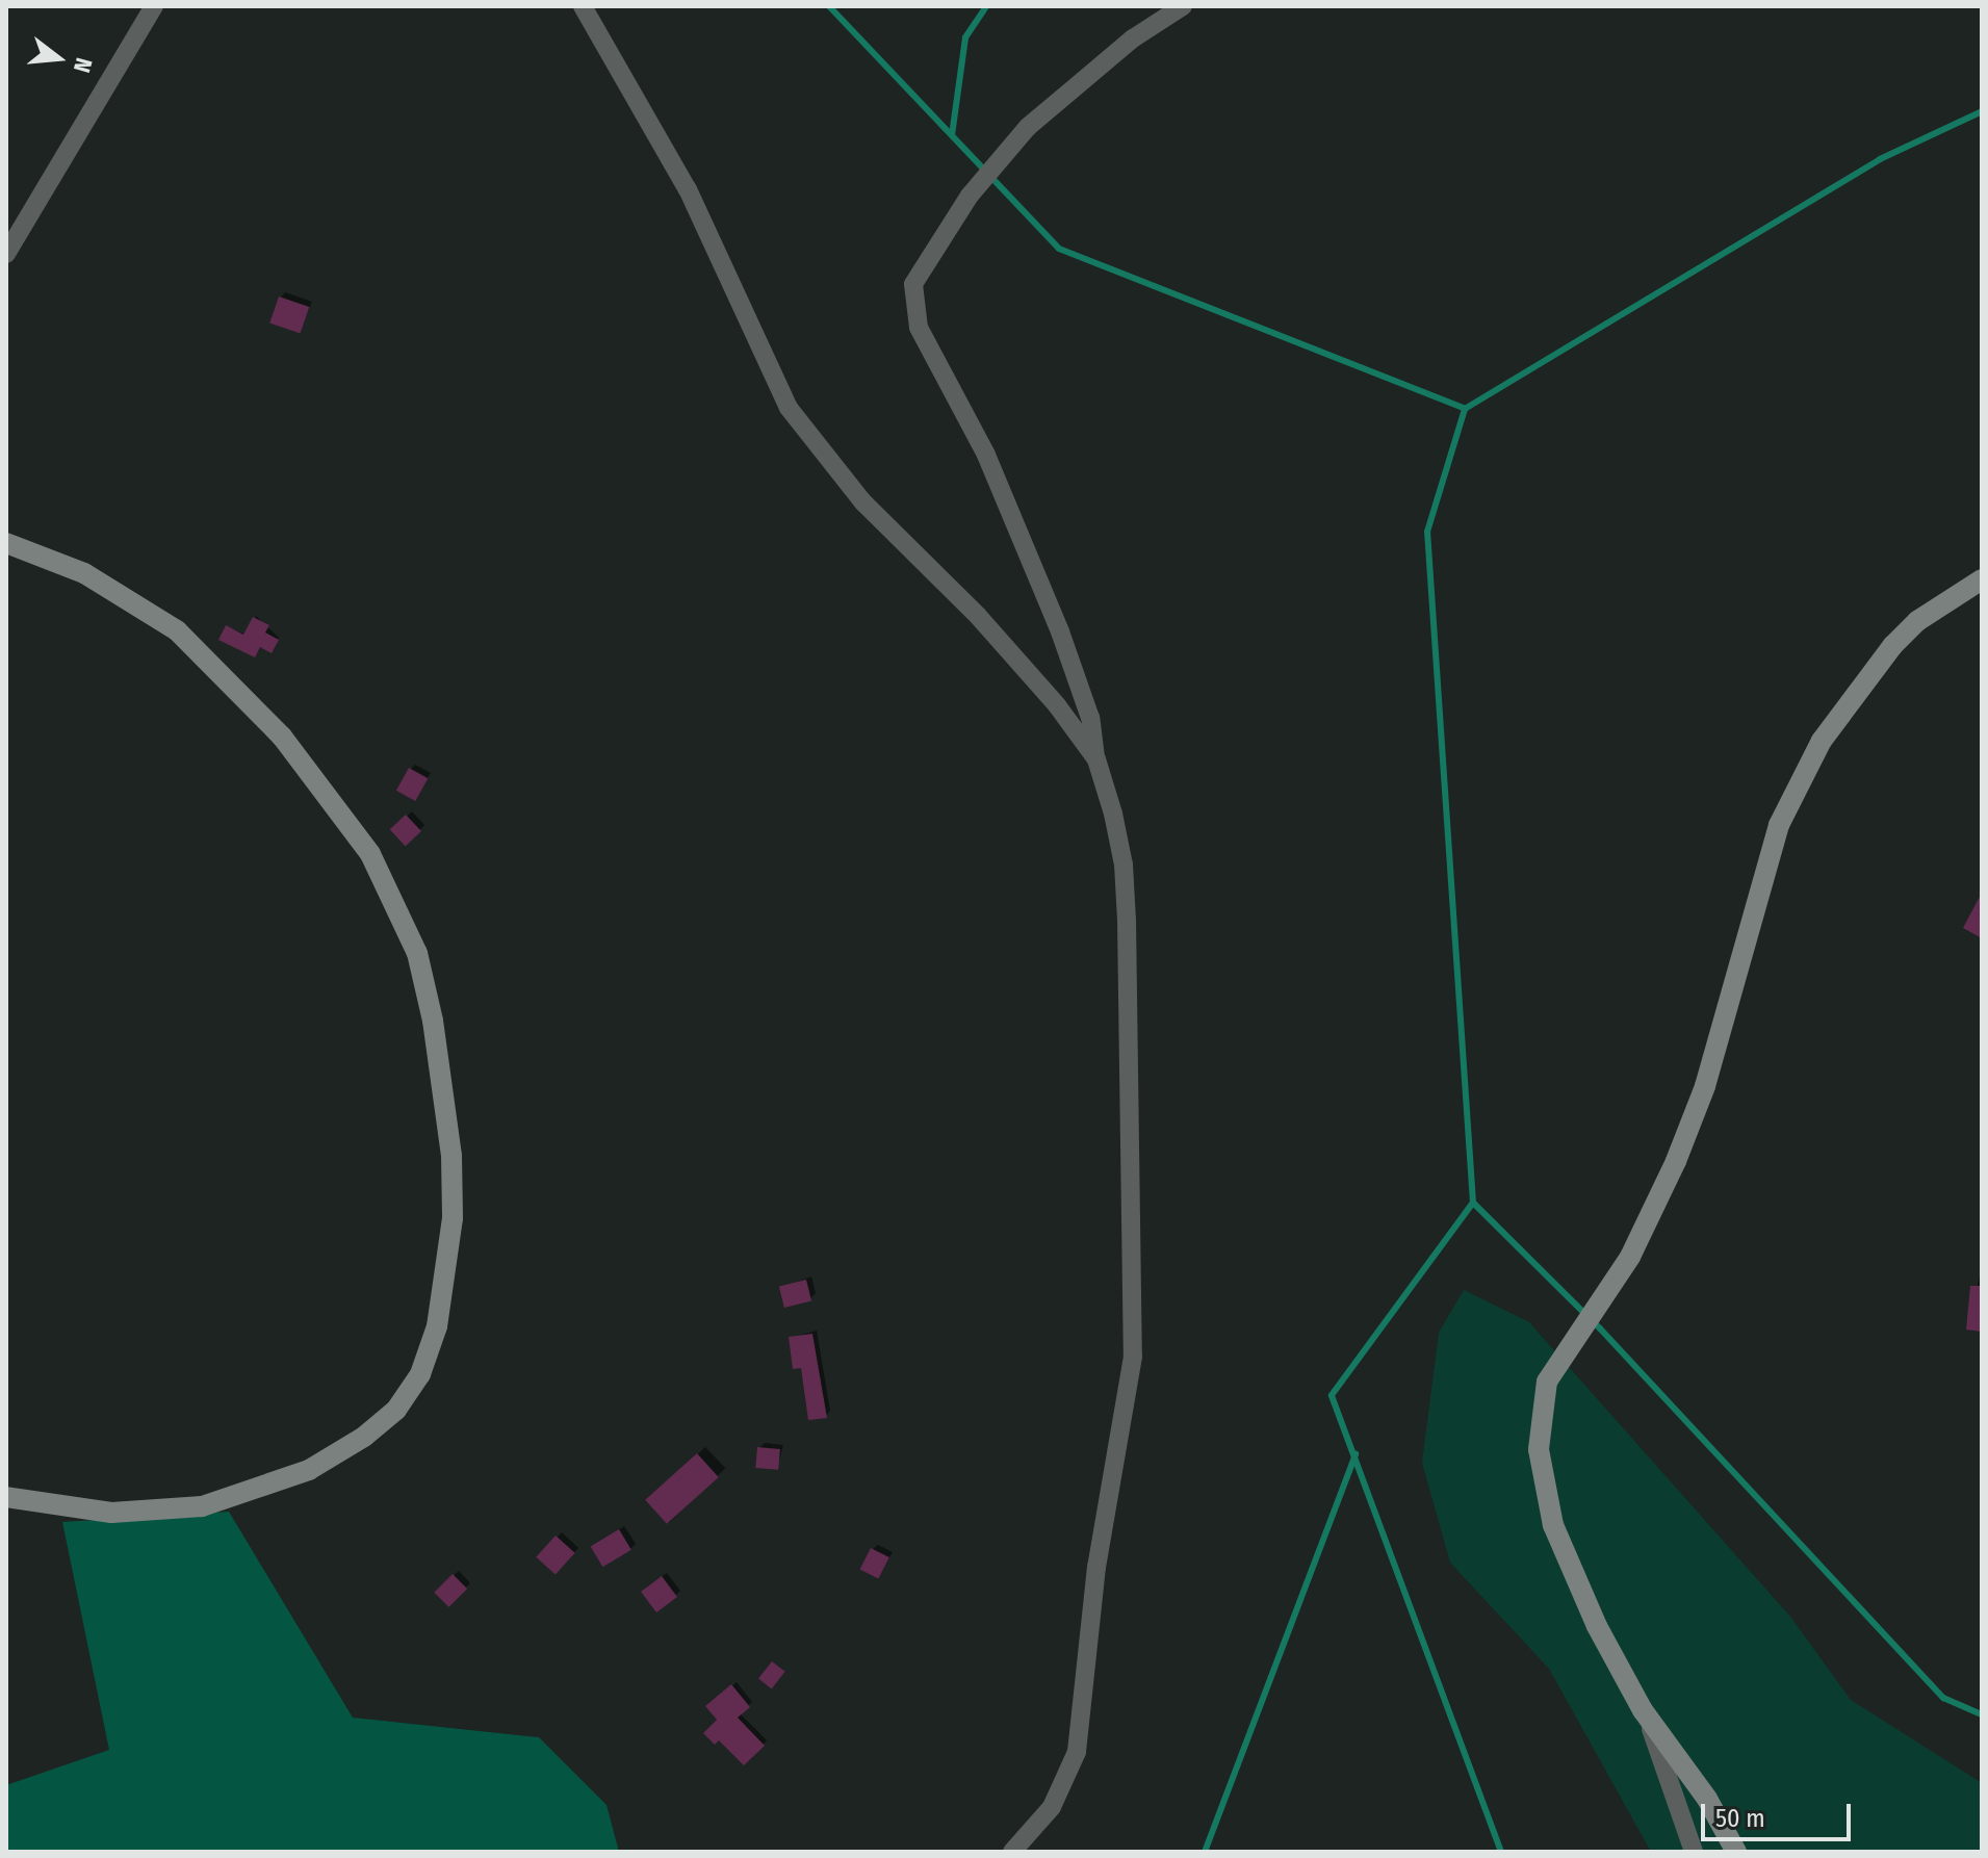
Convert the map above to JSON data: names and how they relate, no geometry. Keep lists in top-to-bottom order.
{
  "scale_bar": "50 m",
  "north": "right"
}
